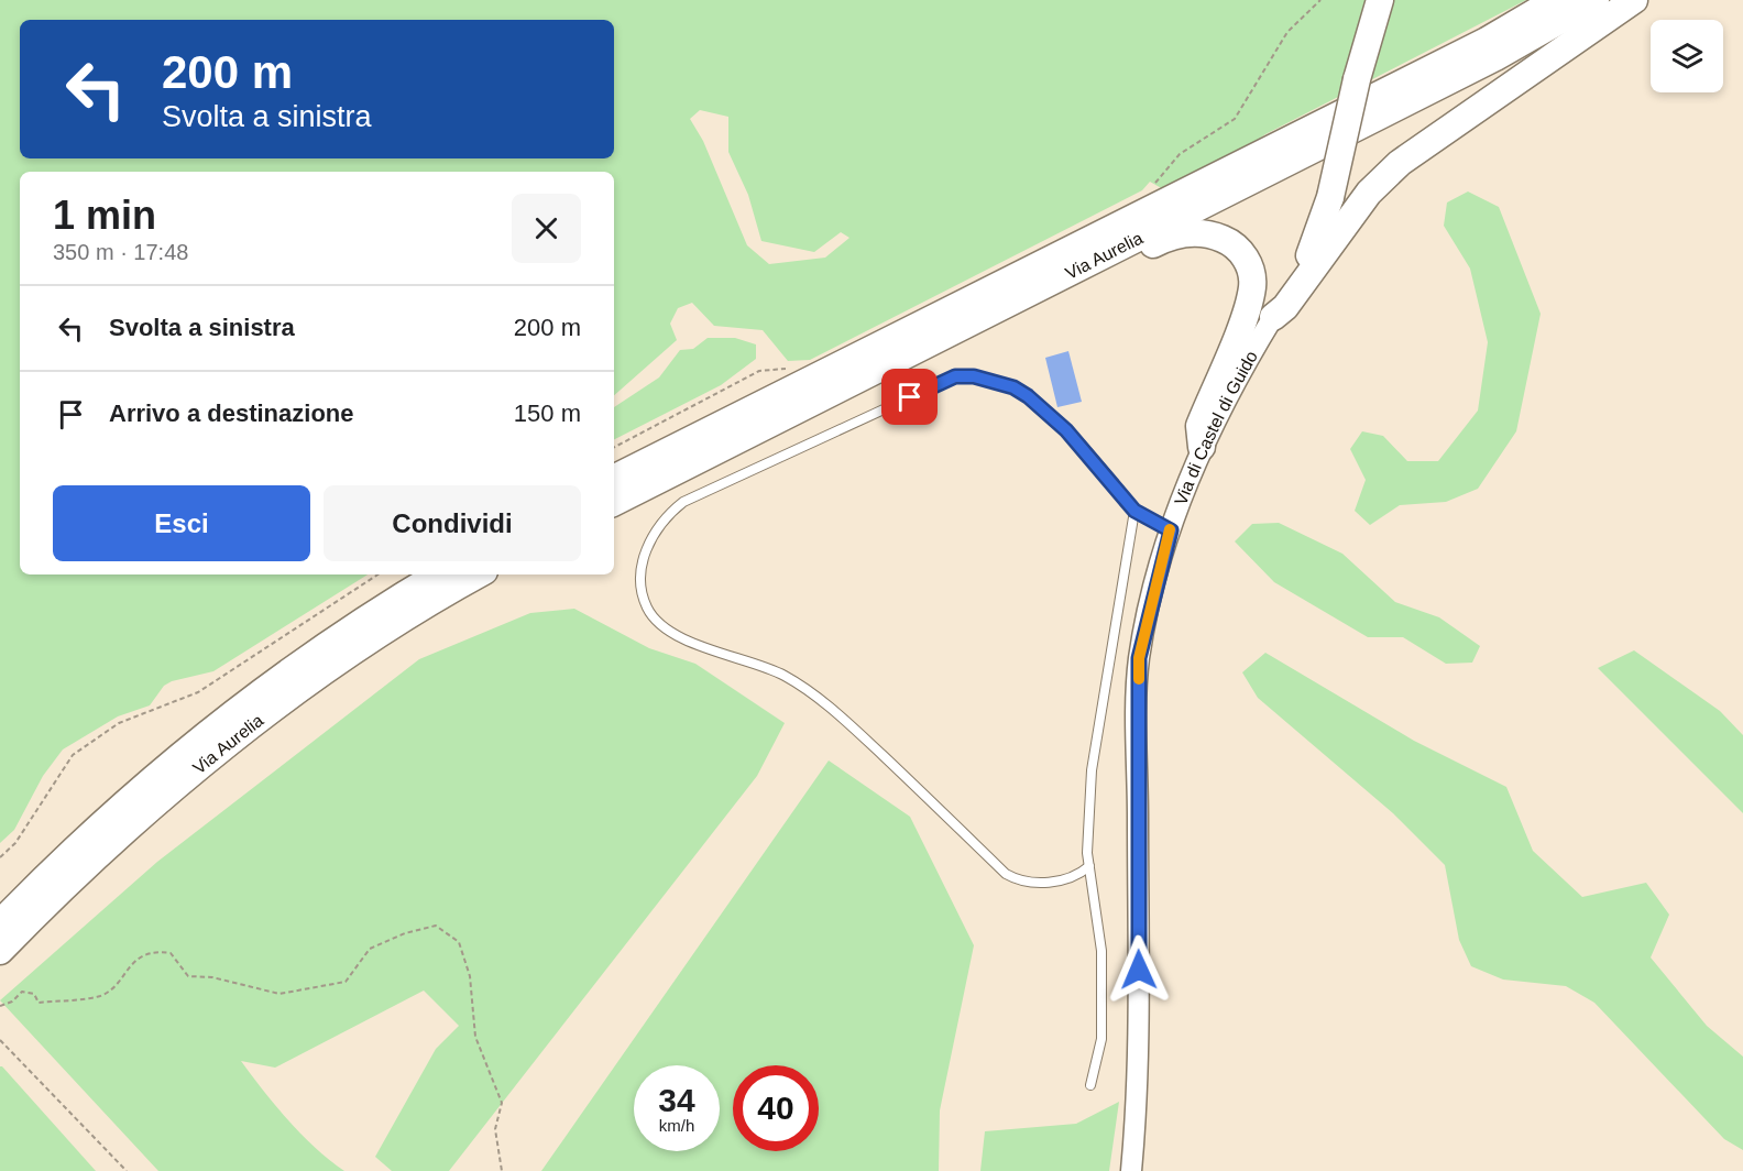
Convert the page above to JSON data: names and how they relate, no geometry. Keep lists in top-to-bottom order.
{
  "streets": {
    "highway": ["Via Aurelia"],
    "street": ["Via di Castel di Guido"]
  },
  "page": {
    "turn": ["200 m", "Svolta a sinistra"],
    "heading": ["1 min", "350 m · 17:48"],
    "list": [
      {
        "name": "Svolta a sinistra",
        "value": "200 m"
      },
      {
        "name": "Arrivo a destinazione",
        "value": "150 m"
      }
    ],
    "buttons": ["Esci", "Condividi"],
    "speed": "34 km/h",
    "limit": "40"
  }
}
